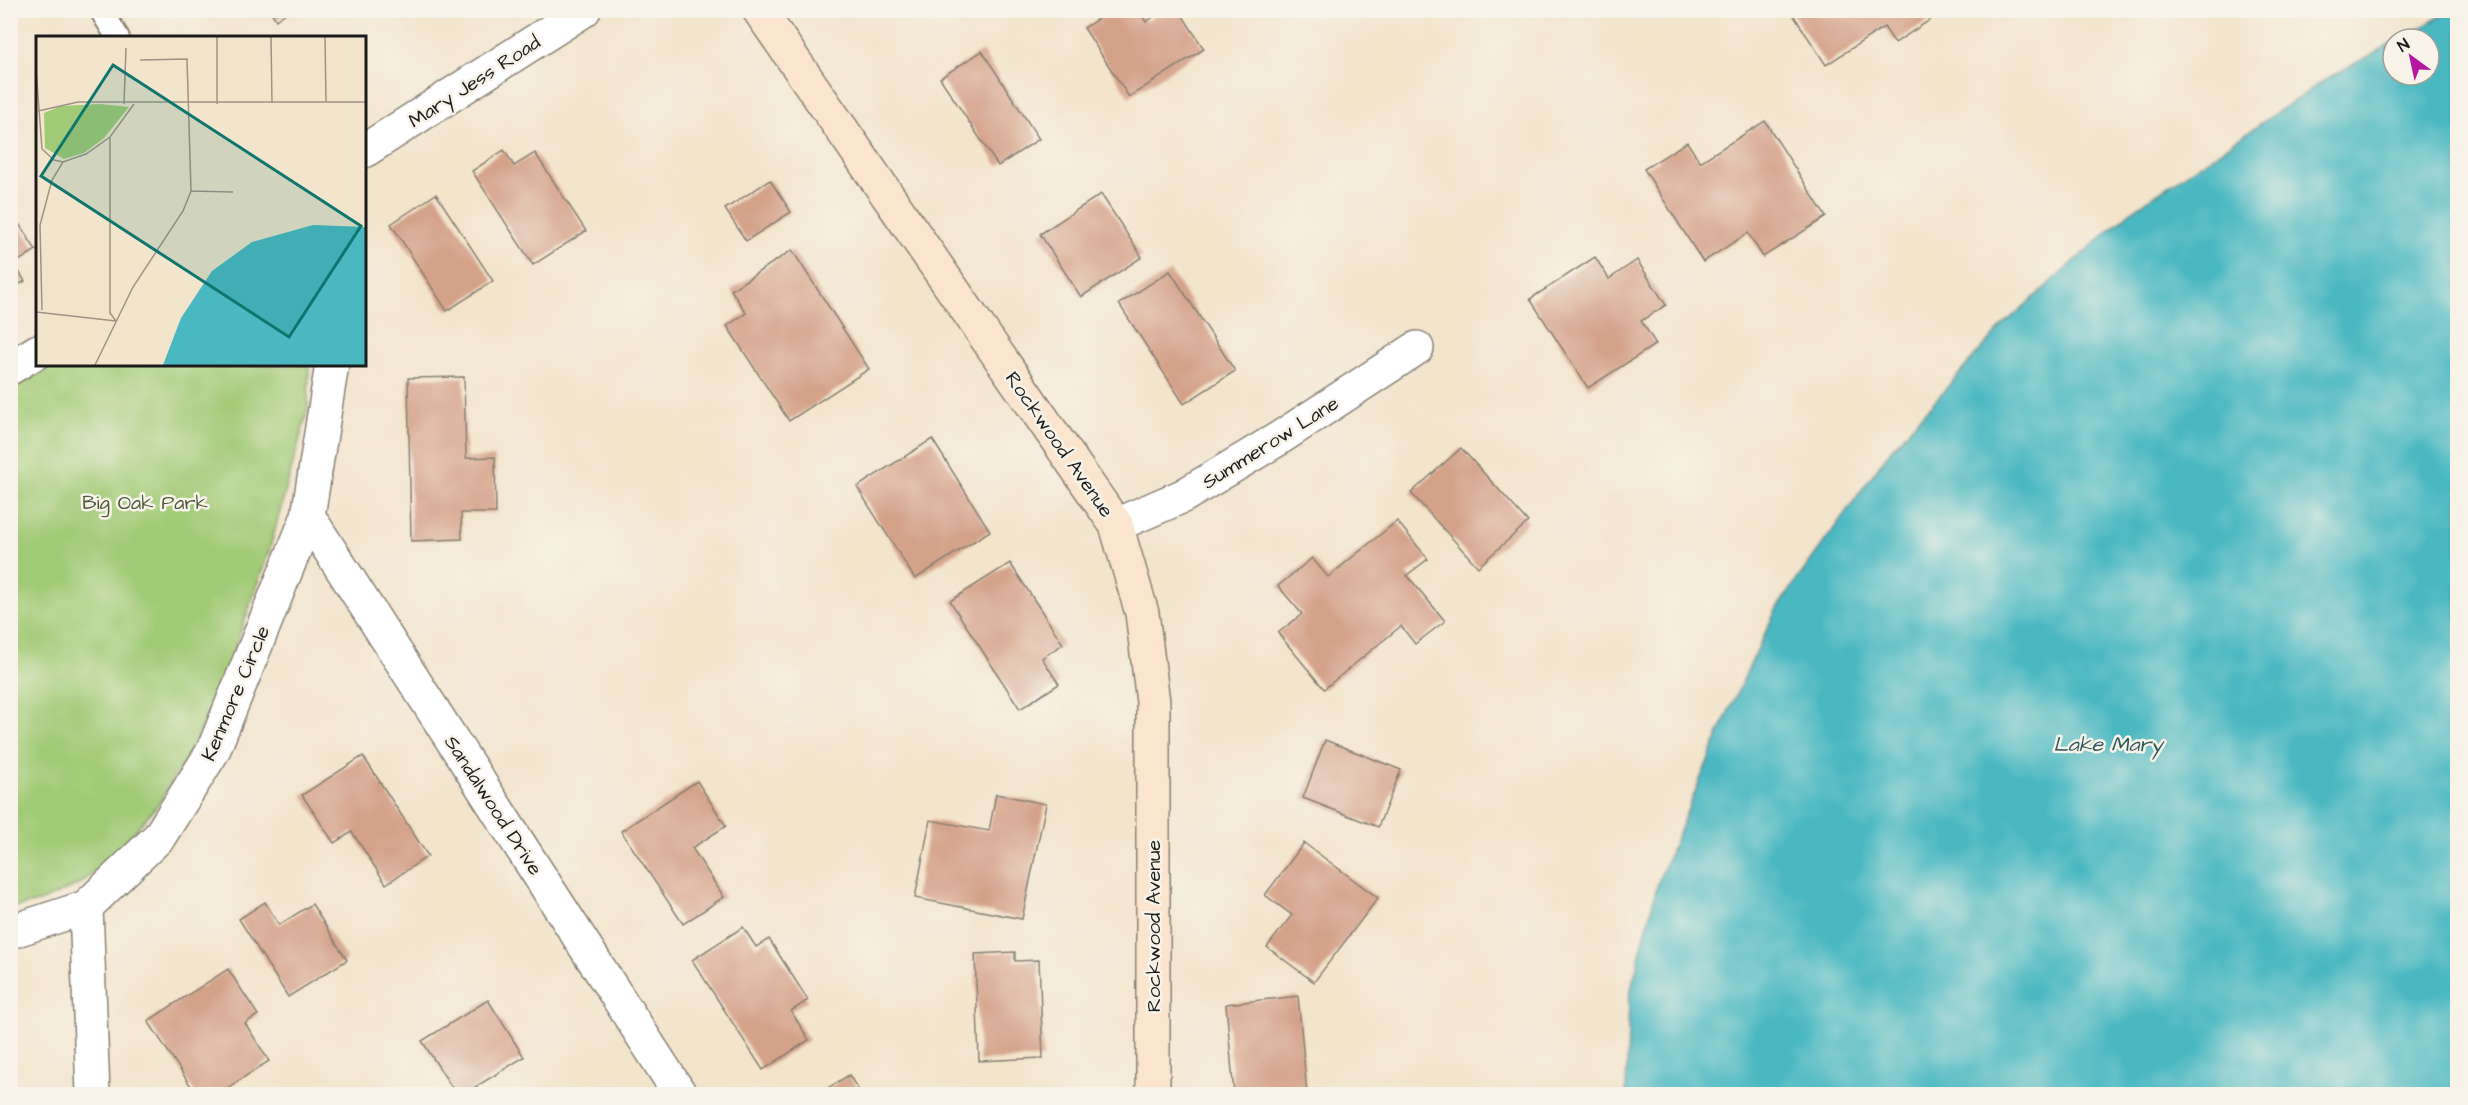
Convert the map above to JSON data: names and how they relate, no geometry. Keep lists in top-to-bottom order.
{
  "streets": {
    "street": [
      "Mary Jess Road",
      "Summerow Lane",
      "Rockwood Avenue",
      "Kenmore Circle",
      "Sandalwood Drive"
    ]
  },
  "crossings": [
    ["Summerow Lane", "Rockwood Avenue"],
    ["Kenmore Circle", "Sandalwood Drive"]
  ],
  "water": ["Lake Mary"],
  "parks": ["Big Oak Park"],
  "north": "top left"
}
